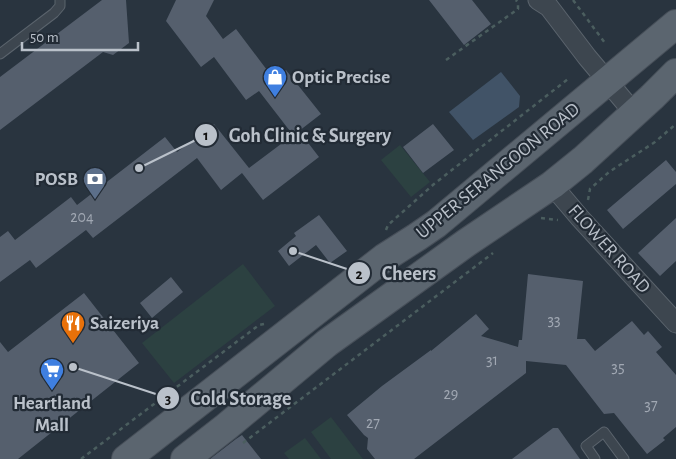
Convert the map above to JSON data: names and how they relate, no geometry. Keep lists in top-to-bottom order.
{
  "streets": {
    "main road": ["UPPER SERANGOON ROAD"],
    "street": ["FLOWER ROAD"]
  },
  "crossings": [
    ["UPPER SERANGOON ROAD", "FLOWER ROAD"]
  ],
  "places": {
    "shop": ["Optic Precise"],
    "other": ["Goh Clinic & Surgery", "Cheers", "Cold Storage"],
    "bank": ["POSB"],
    "restaurant": ["Saizeriya"],
    "supermarket": ["Heartland Mall"]
  },
  "house_numbers": [
    "204",
    "33",
    "31",
    "35",
    "29",
    "37",
    "27"
  ],
  "scale_bar": "50 m"
}
